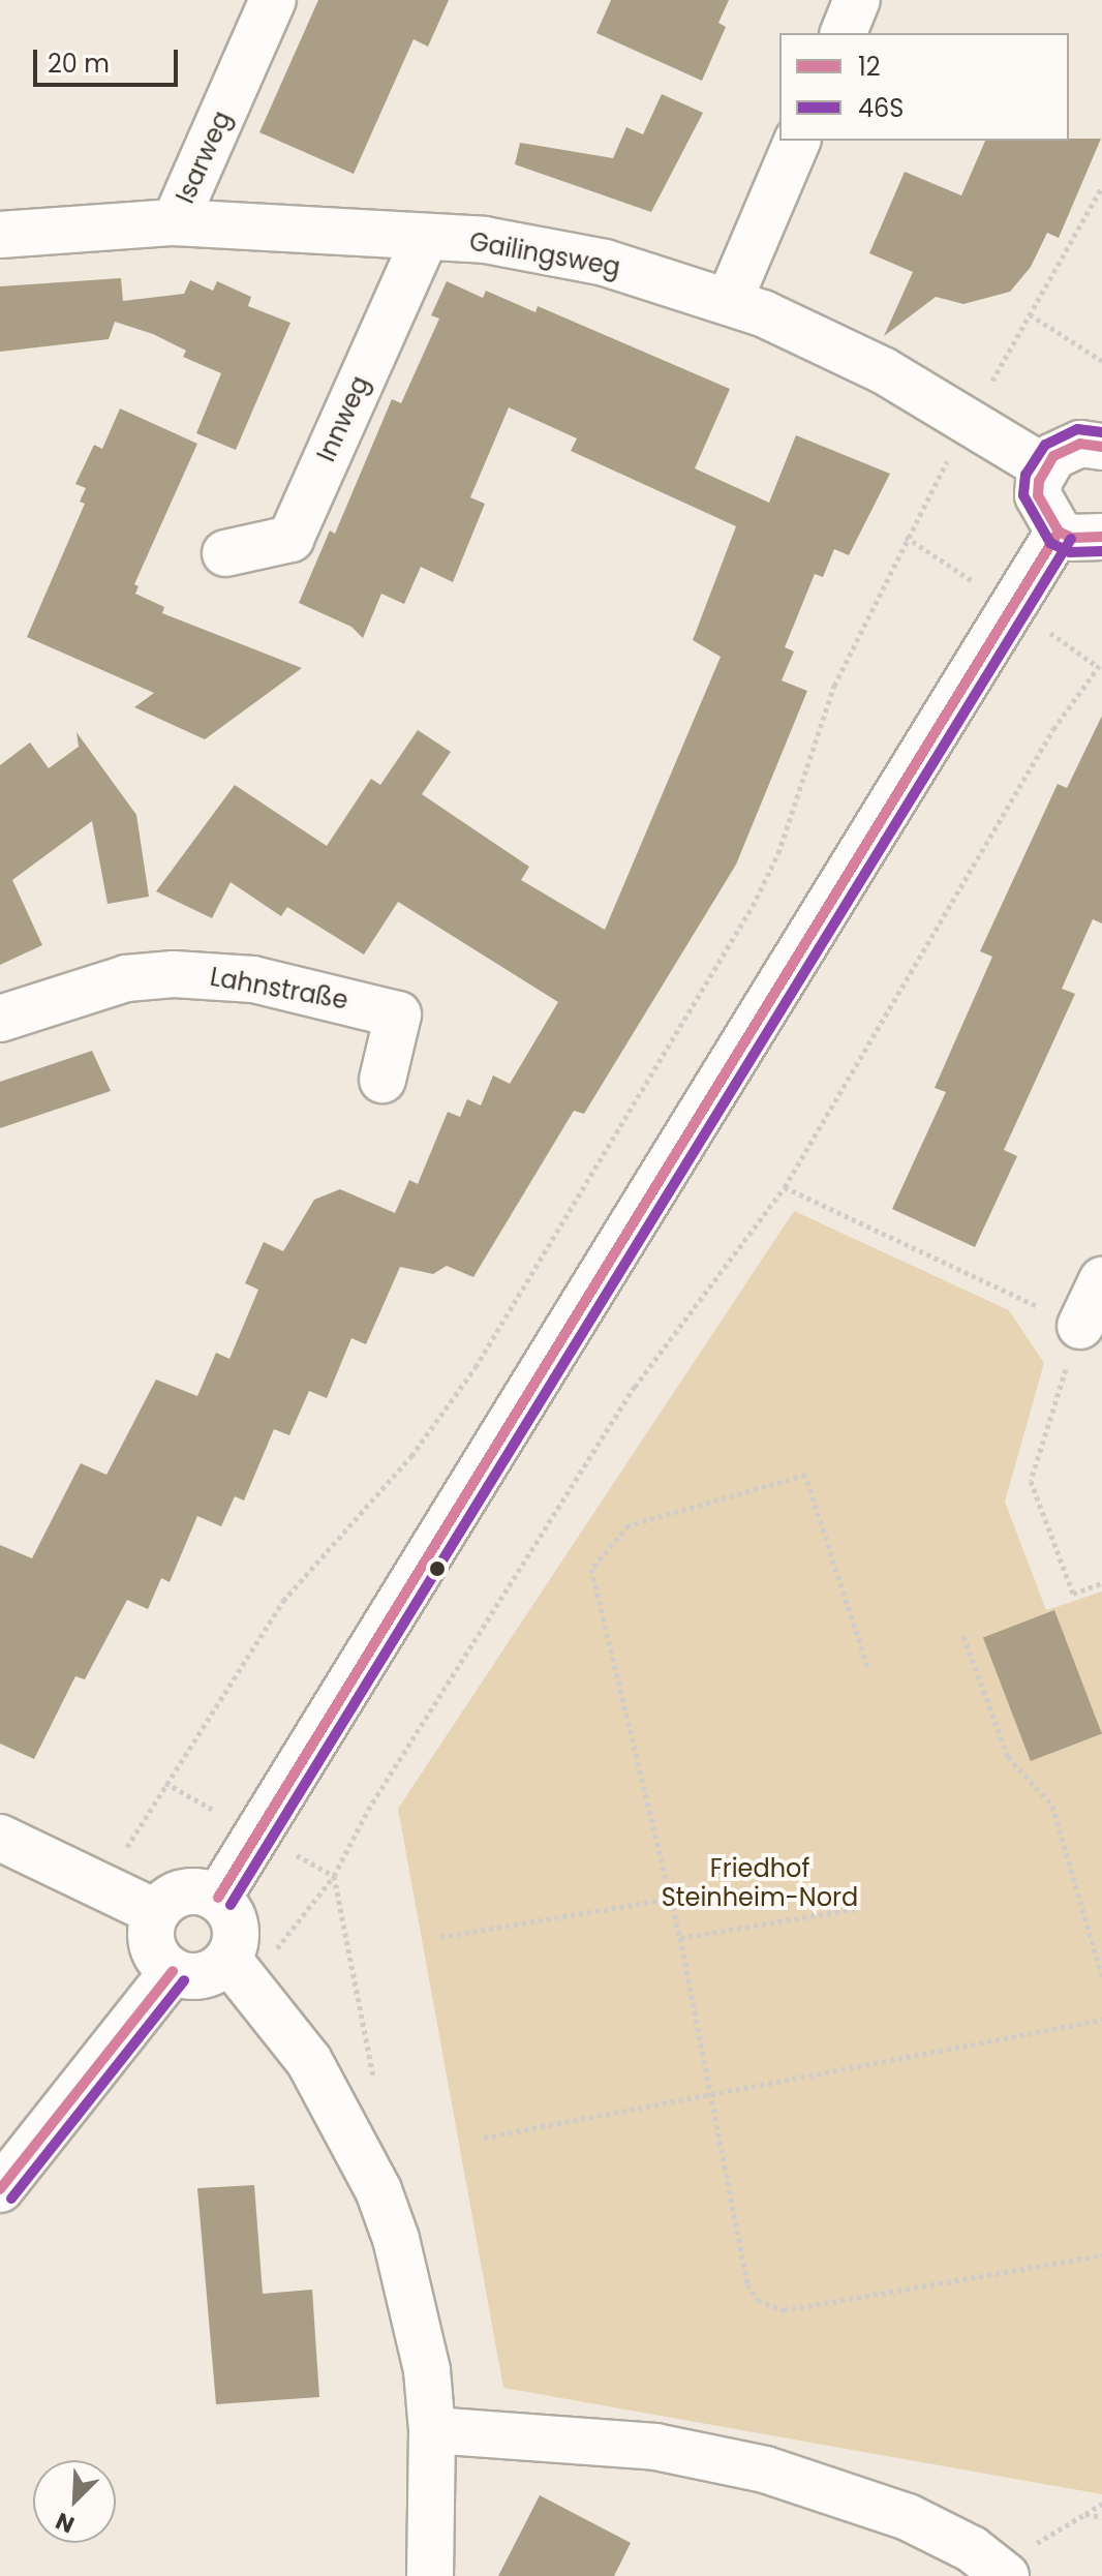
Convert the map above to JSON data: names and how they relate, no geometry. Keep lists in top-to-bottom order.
{
  "streets": {
    "street": [
      "Isarweg",
      "Gailingsweg",
      "Innweg",
      "Lahnstraße"
    ]
  },
  "crossings": [
    ["Isarweg", "Gailingsweg"],
    ["Gailingsweg", "Innweg"]
  ],
  "parks": ["Friedhof Steinheim-Nord"],
  "lines": ["transit line 46S", "transit line 12"],
  "legend": ["12", "46S"],
  "scale_bar": "20 m",
  "north": "bottom left"
}
